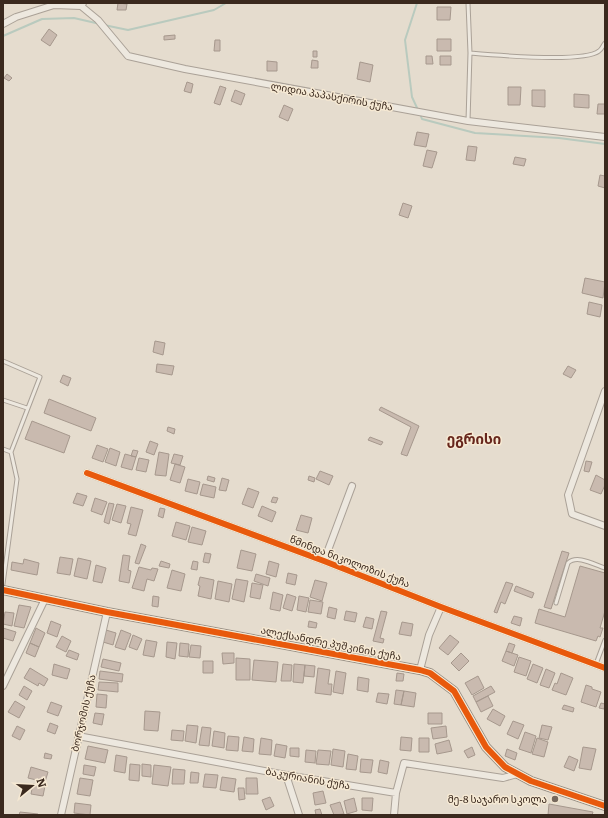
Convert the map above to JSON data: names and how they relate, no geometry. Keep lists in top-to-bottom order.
{
  "streets": {
    "street": [
      "ლიდია პაპასქირის ქუჩა",
      "წმინდა ნიკოლოზის ქუჩა",
      "ალექსანდრე პუშკინის ქუჩა",
      "ბორჯომის ქუჩა",
      "ბაკურიანის ქუჩა"
    ]
  },
  "crossings": [
    ["ალექსანდრე პუშკინის ქუჩა", "ბორჯომის ქუჩა"],
    ["ბორჯომის ქუჩა", "ბაკურიანის ქუჩა"]
  ],
  "districts": ["ეგრისი"],
  "places": ["მე-8 საჯარო სკოლა"],
  "north": "right"
}
